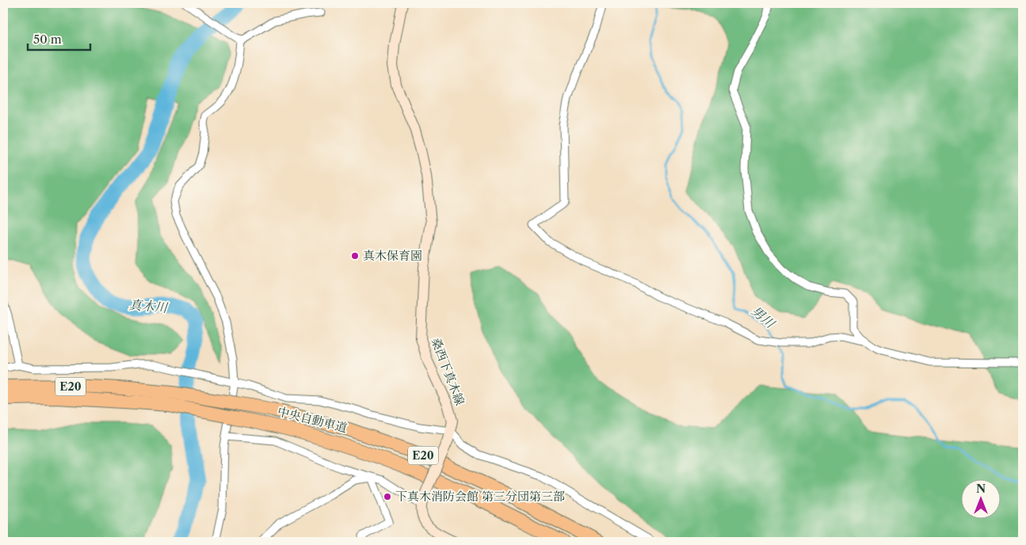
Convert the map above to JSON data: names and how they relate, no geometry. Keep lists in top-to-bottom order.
{
  "streets": {
    "highway": ["E20", "中央自動車道"],
    "main road": ["桑西下真木線"]
  },
  "water": ["真木川", "男川"],
  "places": ["真木保育園", "下真木消防会館 第三分団第三部"],
  "scale_bar": "50 m",
  "north": "top"
}
